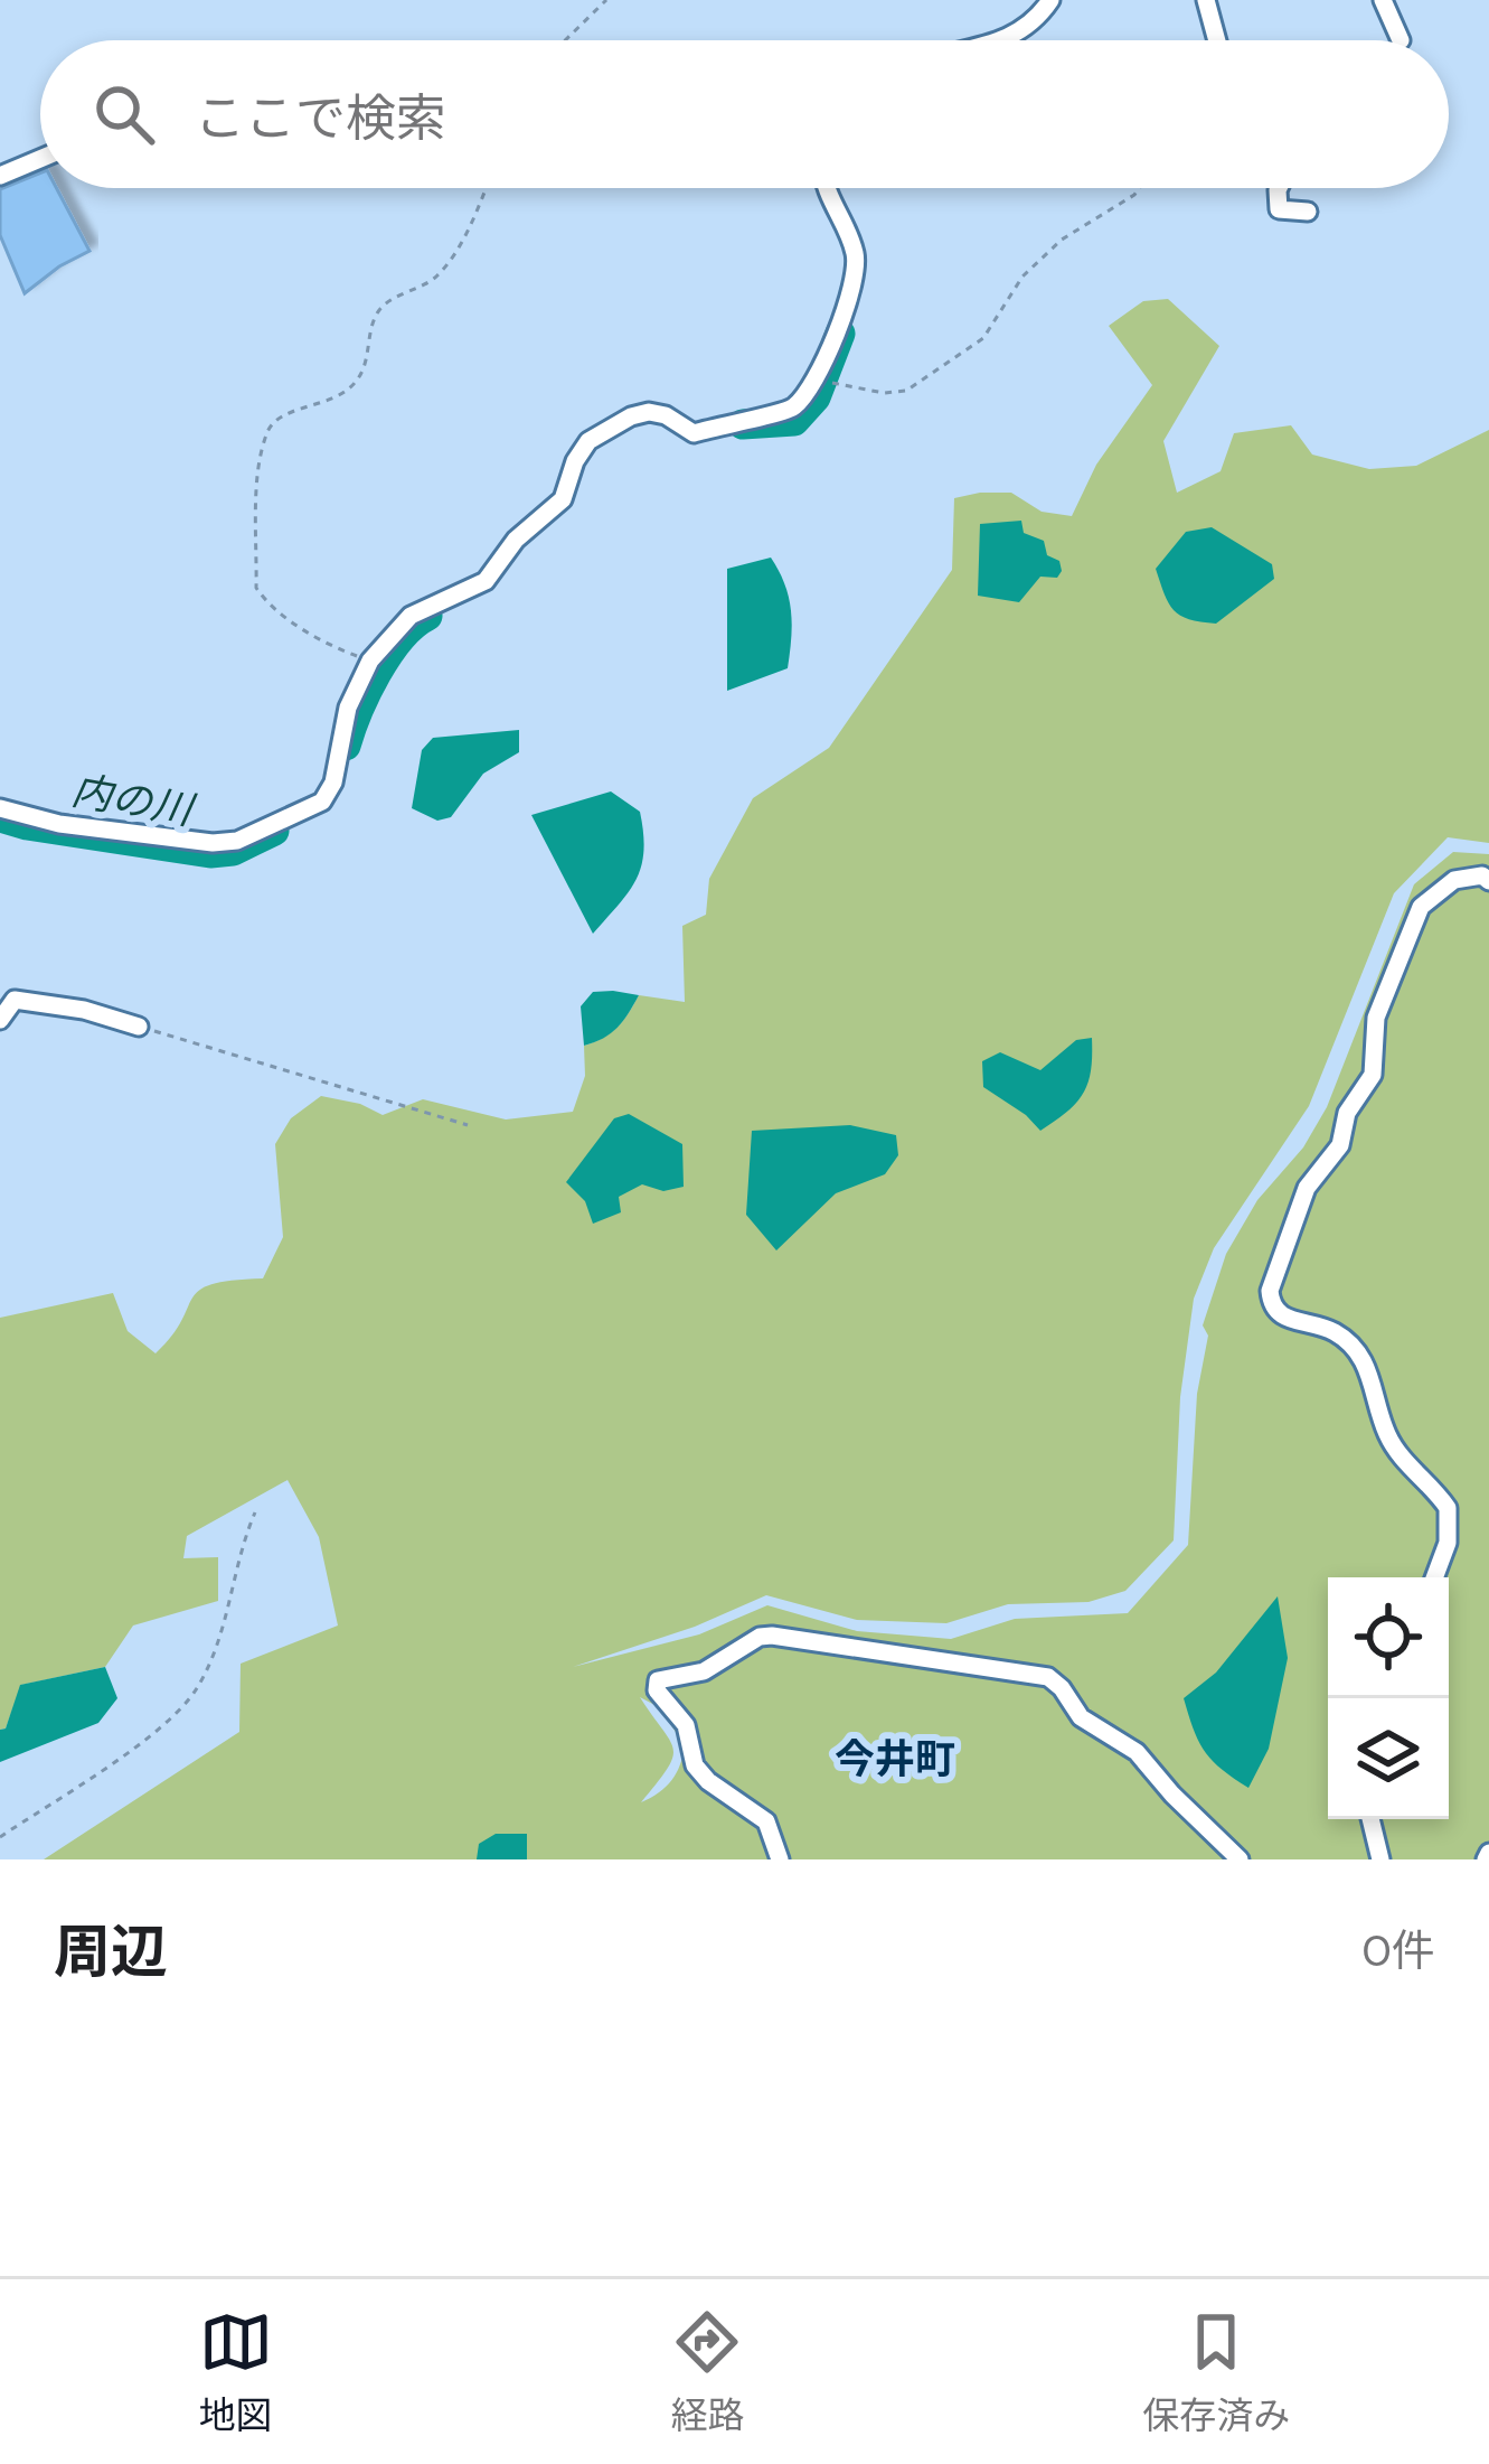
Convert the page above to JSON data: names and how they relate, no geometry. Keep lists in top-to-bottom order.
{
  "districts": ["今井町"],
  "water": ["内の川"],
  "page": {
    "search": "ここで検索",
    "heading": ["周辺", "0件"],
    "nav": ["地図", "経路", "保存済み"]
  }
}
